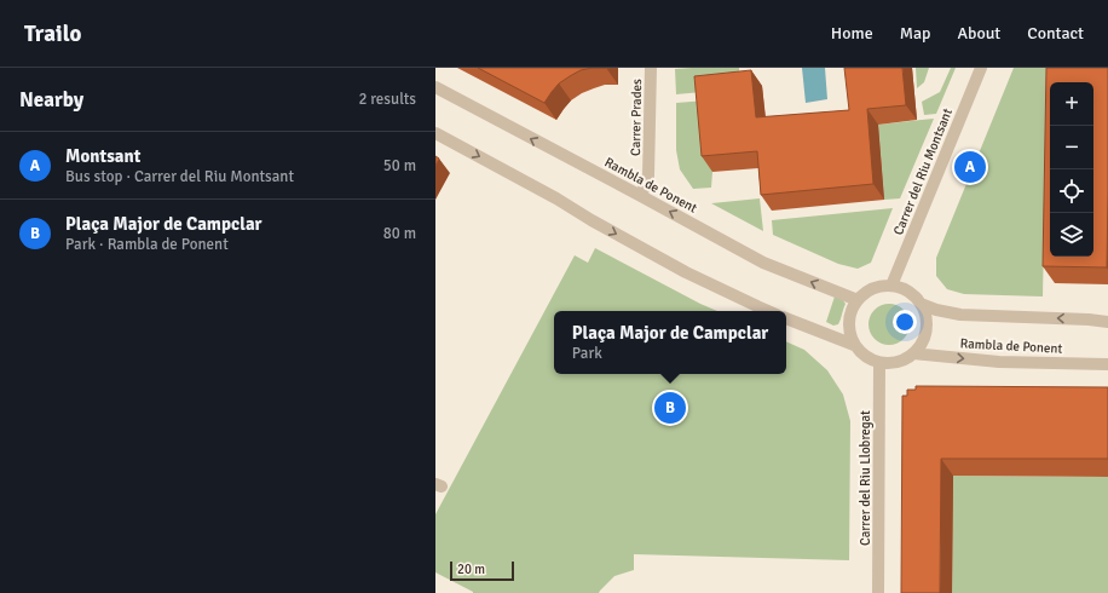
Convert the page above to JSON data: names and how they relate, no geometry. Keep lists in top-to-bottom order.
{
  "streets": {
    "street": [
      "Carrer Prades",
      "Carrer del Riu Montsant",
      "Rambla de Ponent",
      "Carrer del Riu Llobregat"
    ]
  },
  "crossings": [
    ["Carrer Prades", "Rambla de Ponent"],
    ["Carrer del Riu Montsant", "Rambla de Ponent"],
    ["Carrer del Riu Montsant", "Carrer del Riu Llobregat"],
    ["Rambla de Ponent", "Carrer del Riu Llobregat"]
  ],
  "scale_bar": "20 m",
  "page": {
    "header": "Trailo",
    "nav": [
      "Home",
      "Map",
      "About",
      "Contact"
    ],
    "heading": ["Nearby", "2 results"],
    "map_buttons": ["+", "−"],
    "list": [
      {
        "mark": "A",
        "name": "Montsant",
        "note": "Bus stop · Carrer del Riu Montsant",
        "value": "50 m"
      },
      {
        "mark": "B",
        "name": "Plaça Major de Campclar",
        "note": "Park · Rambla de Ponent",
        "value": "80 m"
      }
    ],
    "pins": ["A", "B"],
    "popup": ["Plaça Major de Campclar", "Park"],
    "scale": "20 m"
  }
}
